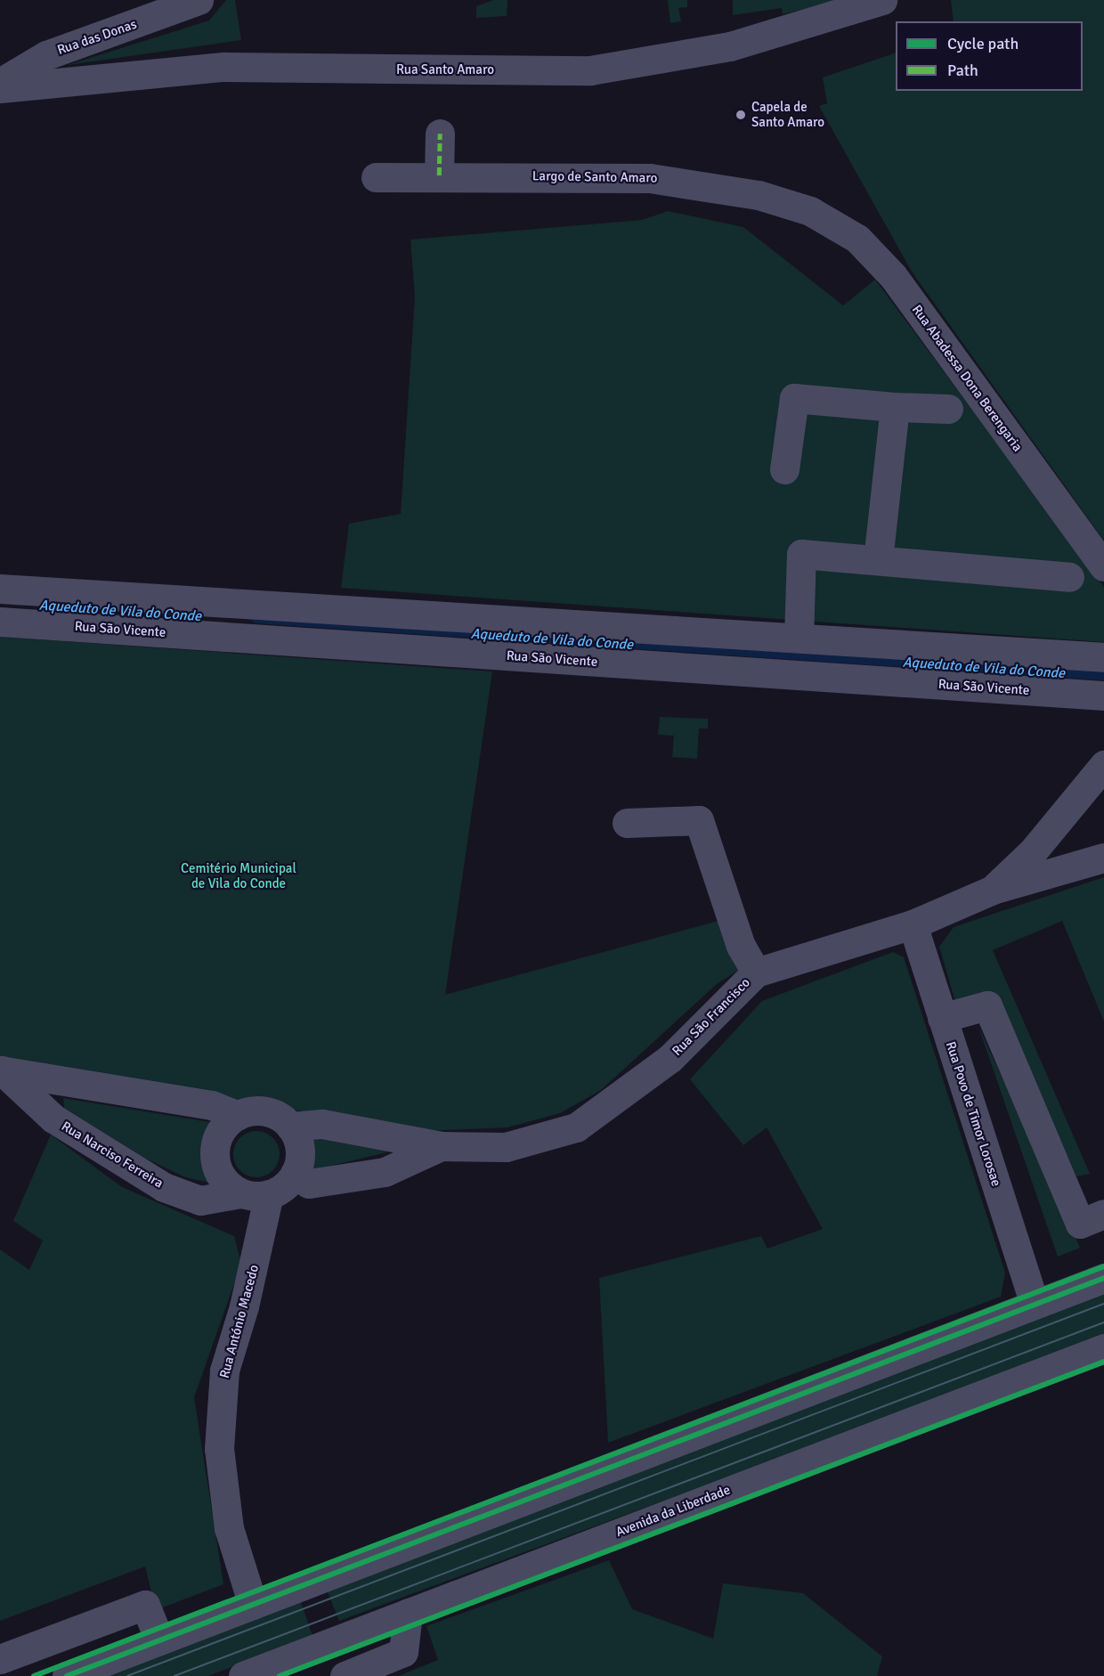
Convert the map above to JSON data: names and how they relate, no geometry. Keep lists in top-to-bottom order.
{
  "streets": {
    "street": [
      "Rua das Donas",
      "Rua Santo Amaro",
      "Largo de Santo Amaro",
      "Rua Abadessa Dona Berengaria",
      "Rua São Vicente",
      "Rua São Francisco",
      "Rua Povo de Timor Lorosae",
      "Rua Narciso Ferreira",
      "Rua António Macedo",
      "Avenida da Liberdade"
    ]
  },
  "crossings": [
    ["Largo de Santo Amaro", "Rua Abadessa Dona Berengaria"],
    ["Rua São Francisco", "Rua Povo de Timor Lorosae"],
    ["Rua São Francisco", "Rua Narciso Ferreira"],
    ["Rua São Francisco", "Rua António Macedo"],
    ["Rua Narciso Ferreira", "Rua António Macedo"]
  ],
  "water": ["Aqueduto de Vila do Conde"],
  "parks": ["Cemitério Municipal de Vila do Conde"],
  "places": ["Capela de Santo Amaro"],
  "legend": ["Cycle path", "Path"]
}
